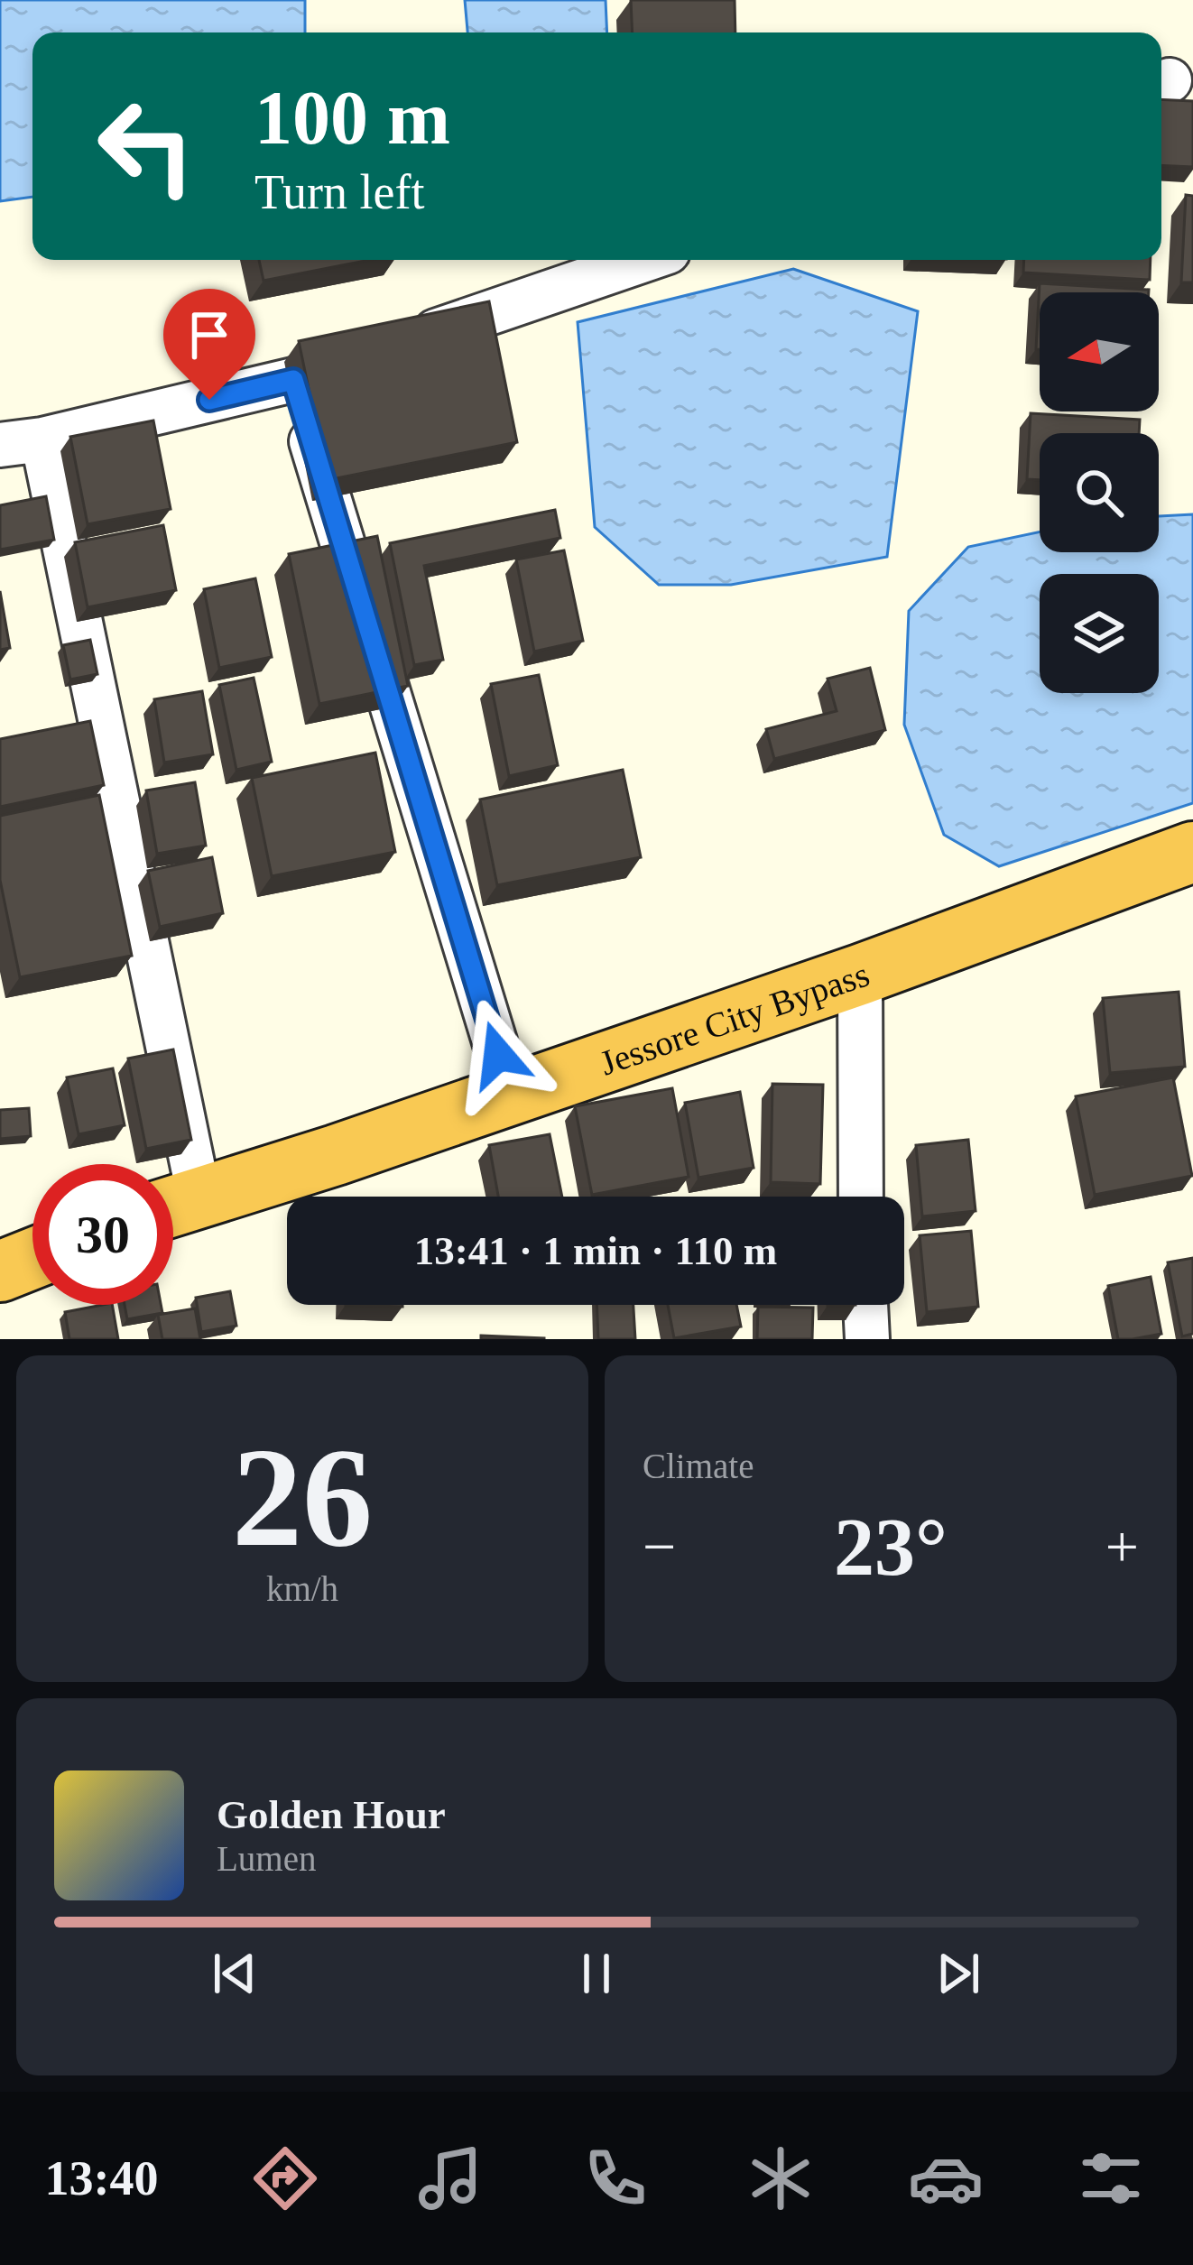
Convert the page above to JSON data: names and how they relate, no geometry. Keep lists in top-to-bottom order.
{
  "streets": {
    "highway": ["Jessore City Bypass"]
  },
  "north": "left",
  "page": {
    "turn": ["100 m", "Turn left"],
    "limit": "30",
    "trip": "13:41 · 1 min · 110 m",
    "tile": [
      ["26", "km/h"],
      "Climate"
    ],
    "heat": ["−", "23°", "+"],
    "song": ["Golden Hour", "Lumen"],
    "tabs": "13:40"
  }
}
